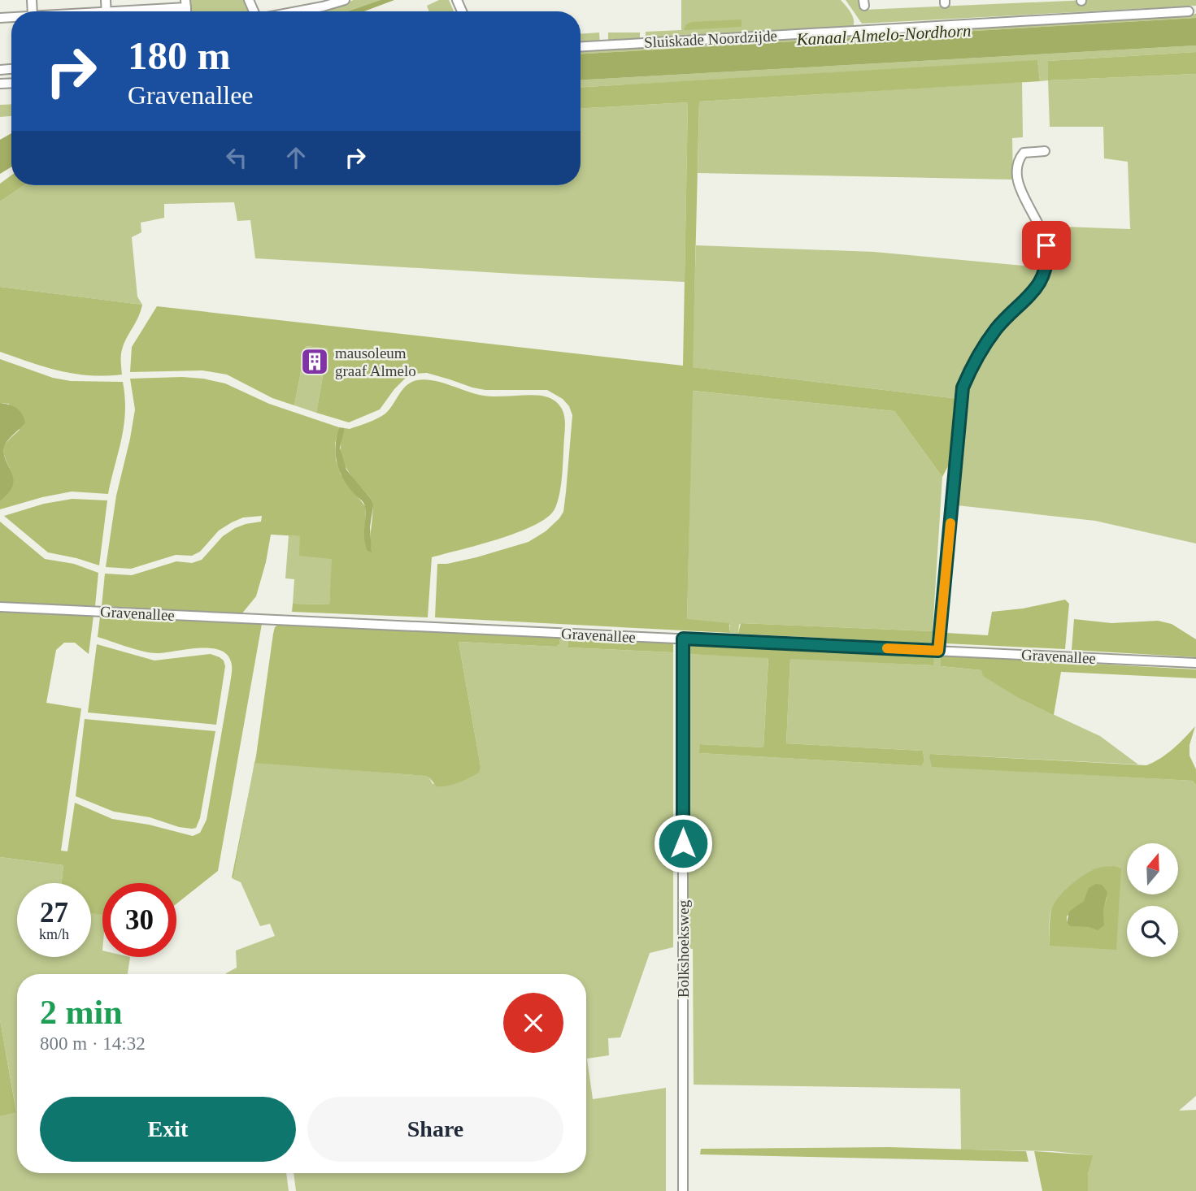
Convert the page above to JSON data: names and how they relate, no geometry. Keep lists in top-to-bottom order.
{
  "streets": {
    "street": ["Sluiskade Noordzijde", "Gravenallee", "Bolkshoeksweg"]
  },
  "crossings": [
    ["Gravenallee", "Bolkshoeksweg"]
  ],
  "water": ["Kanaal Almelo-Nordhorn"],
  "places": {
    "building": ["mausoleum graaf Almelo"]
  },
  "north": "top",
  "page": {
    "turn": ["180 m", "Gravenallee"],
    "speed": "27 km/h",
    "limit": "30",
    "heading": ["2 min", "800 m · 14:32"],
    "buttons": ["Exit", "Share"]
  }
}
